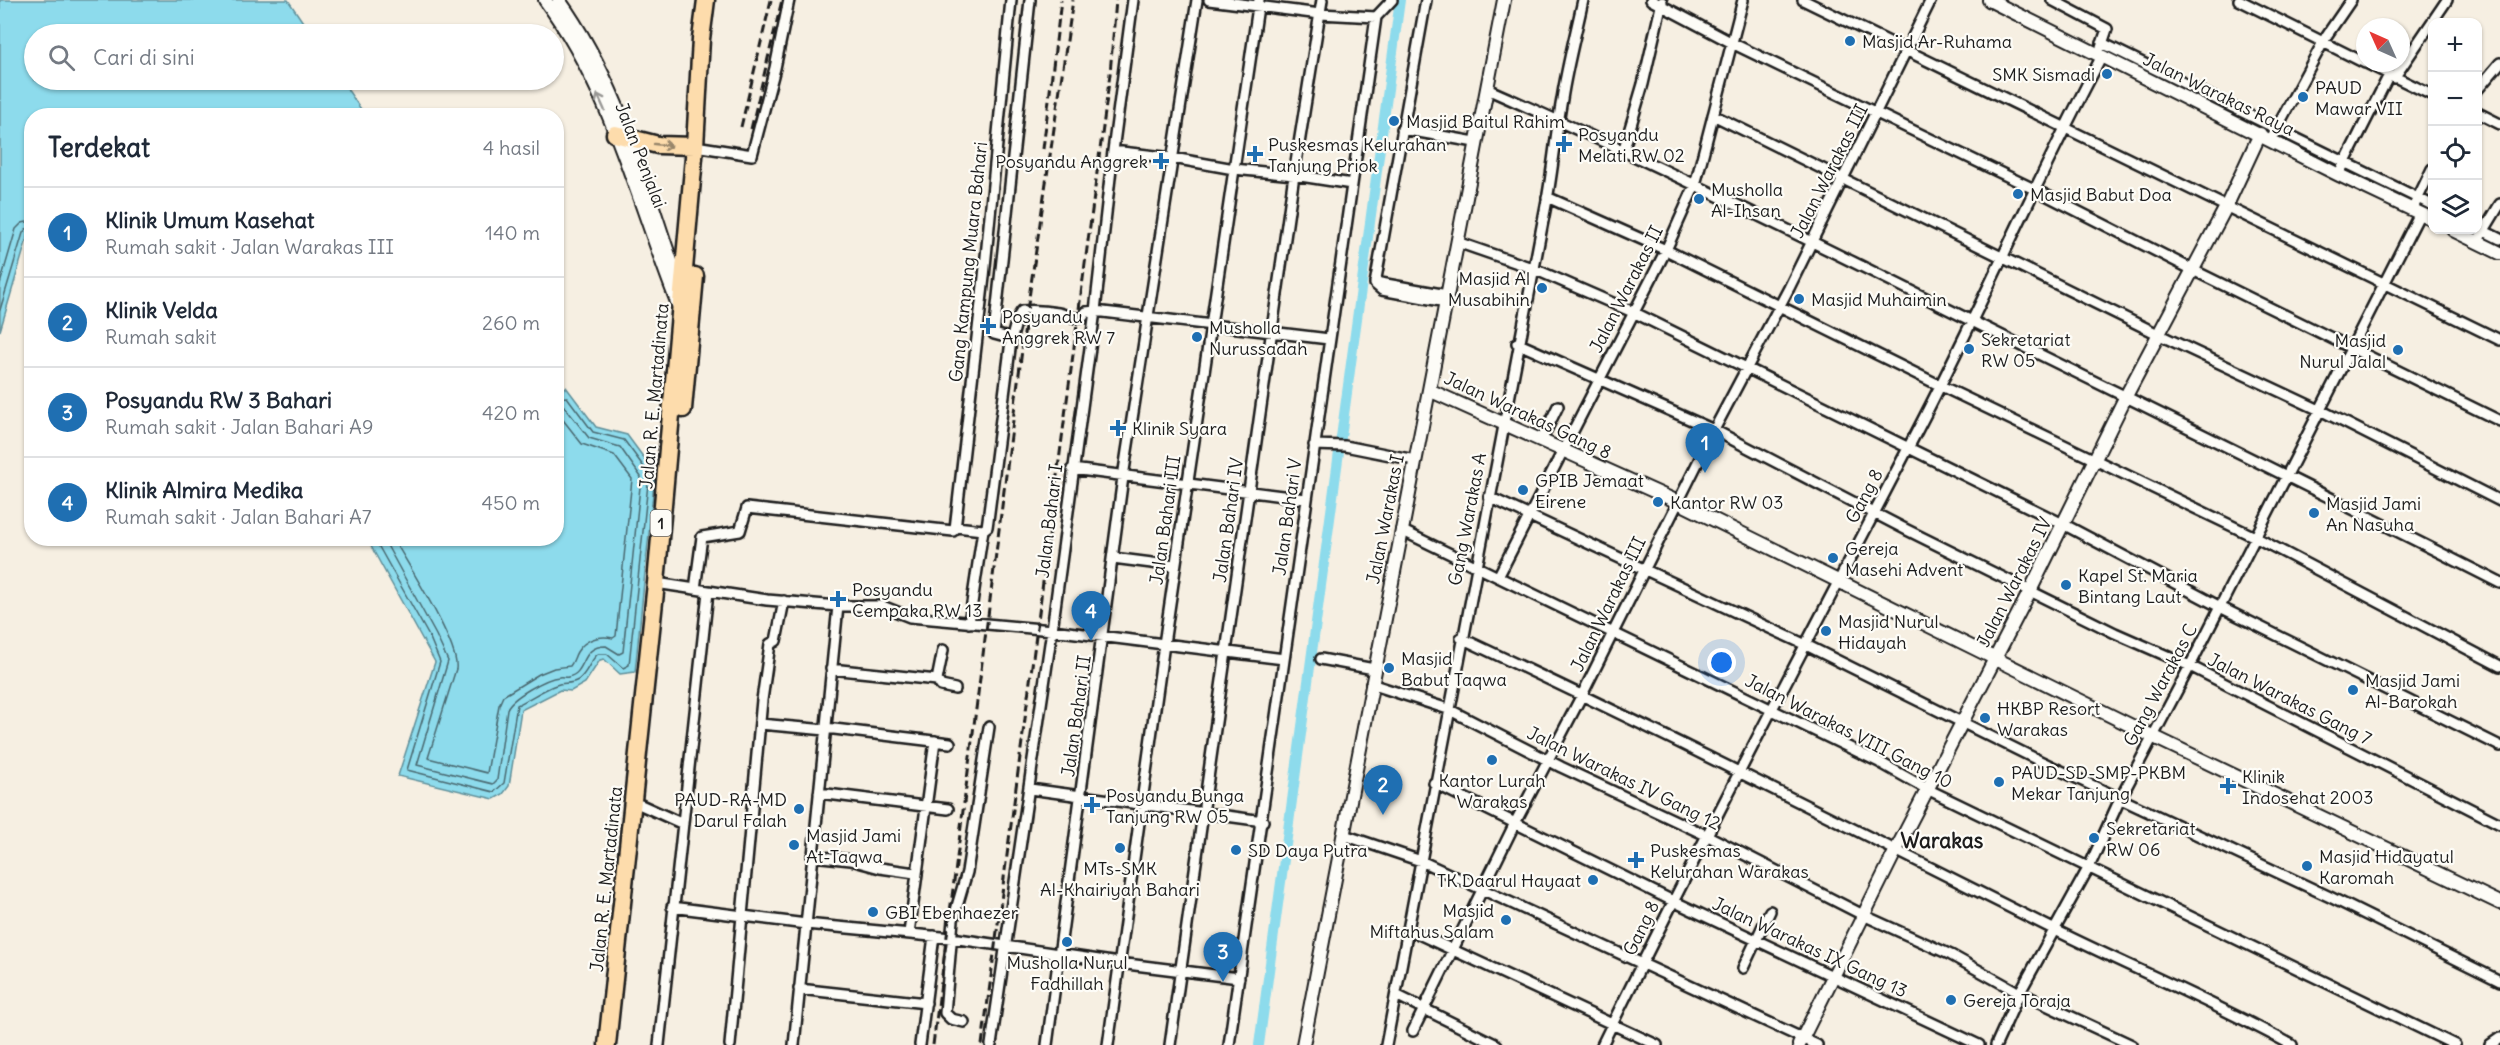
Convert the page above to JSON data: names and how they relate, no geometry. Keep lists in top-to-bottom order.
{
  "streets": {
    "highway": ["Jalan R. E. Martadinata", "1"],
    "street": [
      "Jalan Warakas Raya",
      "Jalan Penjalai",
      "Jalan Warakas III",
      "Gang Kampung Muara Bahari",
      "Jalan Warakas II",
      "Jalan Warakas Gang 8",
      "Gang 8",
      "Jalan Bahari V",
      "Jalan Warakas I",
      "Gang Warakas A",
      "Jalan Bahari III",
      "Jalan Bahari IV",
      "Jalan Bahari I",
      "Jalan Warakas IV",
      "Gang Warakas C",
      "Jalan Warakas Gang 7",
      "Jalan Bahari II",
      "Jalan Warakas VIII Gang 10",
      "Jalan Warakas IV Gang 12",
      "Jalan Warakas IX Gang 13"
    ]
  },
  "crossings": [
    ["Jalan Warakas Raya", "Gang 8"],
    ["Jalan Warakas Raya", "Jalan Warakas IV"],
    ["Jalan Warakas Raya", "Gang Warakas C"],
    ["Jalan Penjalai", "Jalan R. E. Martadinata"],
    ["Jalan Warakas III", "Jalan Warakas Gang 8"],
    ["Jalan Warakas III", "Jalan Warakas Gang 7"],
    ["Jalan Warakas III", "Jalan Warakas VIII Gang 10"],
    ["Jalan Warakas III", "Jalan Warakas IV Gang 12"],
    ["Jalan Warakas III", "Jalan Warakas IX Gang 13"],
    ["Jalan Warakas II", "Jalan Warakas Gang 8"],
    ["Jalan Warakas II", "Jalan Warakas VIII Gang 10"],
    ["Jalan Warakas Gang 8", "Gang 8"],
    ["Jalan Warakas Gang 8", "Jalan Warakas I"],
    ["Jalan Warakas Gang 8", "Gang Warakas A"],
    ["Gang 8", "Jalan Warakas Gang 7"],
    ["Gang 8", "Jalan Warakas VIII Gang 10"],
    ["Gang 8", "Jalan Warakas IV Gang 12"],
    ["Gang 8", "Jalan Warakas IX Gang 13"],
    ["Jalan Warakas I", "Jalan Warakas VIII Gang 10"],
    ["Jalan Warakas I", "Jalan Warakas IV Gang 12"],
    ["Gang Warakas A", "Jalan Warakas VIII Gang 10"],
    ["Gang Warakas A", "Jalan Warakas IV Gang 12"],
    ["Gang Warakas A", "Jalan Warakas IX Gang 13"],
    ["Jalan Warakas IV", "Jalan Warakas Gang 7"],
    ["Jalan Warakas IV", "Jalan Warakas VIII Gang 10"],
    ["Jalan Warakas IV", "Jalan Warakas IV Gang 12"],
    ["Jalan Warakas IV", "Jalan Warakas IX Gang 13"],
    ["Gang Warakas C", "Jalan Warakas Gang 7"],
    ["Gang Warakas C", "Jalan Warakas VIII Gang 10"],
    ["Gang Warakas C", "Jalan Warakas IV Gang 12"]
  ],
  "districts": ["Warakas"],
  "places": {
    "other": [
      "Masjid Ar-Ruhama",
      "SMK Sismadi",
      "PAUD Mawar VII",
      "Masjid Baitul Rahim",
      "Masjid Babut Doa",
      "Musholla Al-Ihsan",
      "Masjid Al Musabihin",
      "Masjid Muhaimin",
      "Musholla Nurussadah",
      "Sekretariat RW 05",
      "Masjid Nurul Jalal",
      "GPIB Jemaat Eirene",
      "Kantor RW 03",
      "Masjid Jami An Nasuha",
      "Gereja Masehi Advent",
      "Kapel St. Maria Bintang Laut",
      "Masjid Nurul Hidayah",
      "Masjid Babut Taqwa",
      "Masjid Jami Al-Barokah",
      "HKBP Resort Warakas",
      "Kantor Lurah Warakas",
      "PAUD-SD-SMP-PKBM Mekar Tanjung",
      "PAUD-RA-MD Darul Falah",
      "Sekretariat RW 06",
      "Masjid Jami At-Taqwa",
      "MTs-SMK Al-Khairiyah Bahari",
      "SD Daya Putra",
      "Masjid Hidayatul Karomah",
      "TK Daarul Hayaat",
      "GBI Ebenhaezer",
      "Masjid Miftahus Salam",
      "Musholla Nurul Fadhillah",
      "Gereja Toraja"
    ],
    "health": [
      "Posyandu Melati RW 02",
      "Puskesmas Kelurahan Tanjung Priok",
      "Posyandu Anggrek",
      "Posyandu Anggrek RW 7",
      "Klinik Syara",
      "Posyandu Cempaka RW 13",
      "Klinik Indosehat 2003",
      "Posyandu Bunga Tanjung RW 05",
      "Puskesmas Kelurahan Warakas"
    ]
  },
  "north": "top left",
  "page": {
    "map_buttons": ["+", "−"],
    "search": "Cari di sini",
    "heading": ["Terdekat", "4 hasil"],
    "list": [
      {
        "mark": "1",
        "name": "Klinik Umum Kasehat",
        "note": "Rumah sakit · Jalan Warakas III",
        "value": "140 m"
      },
      {
        "mark": "2",
        "name": "Klinik Velda",
        "note": "Rumah sakit",
        "value": "260 m"
      },
      {
        "mark": "3",
        "name": "Posyandu RW 3 Bahari",
        "note": "Rumah sakit · Jalan Bahari A9",
        "value": "420 m"
      },
      {
        "mark": "4",
        "name": "Klinik Almira Medika",
        "note": "Rumah sakit · Jalan Bahari A7",
        "value": "450 m"
      }
    ],
    "pins": [
      "1",
      "4",
      "2",
      "3"
    ]
  }
}
